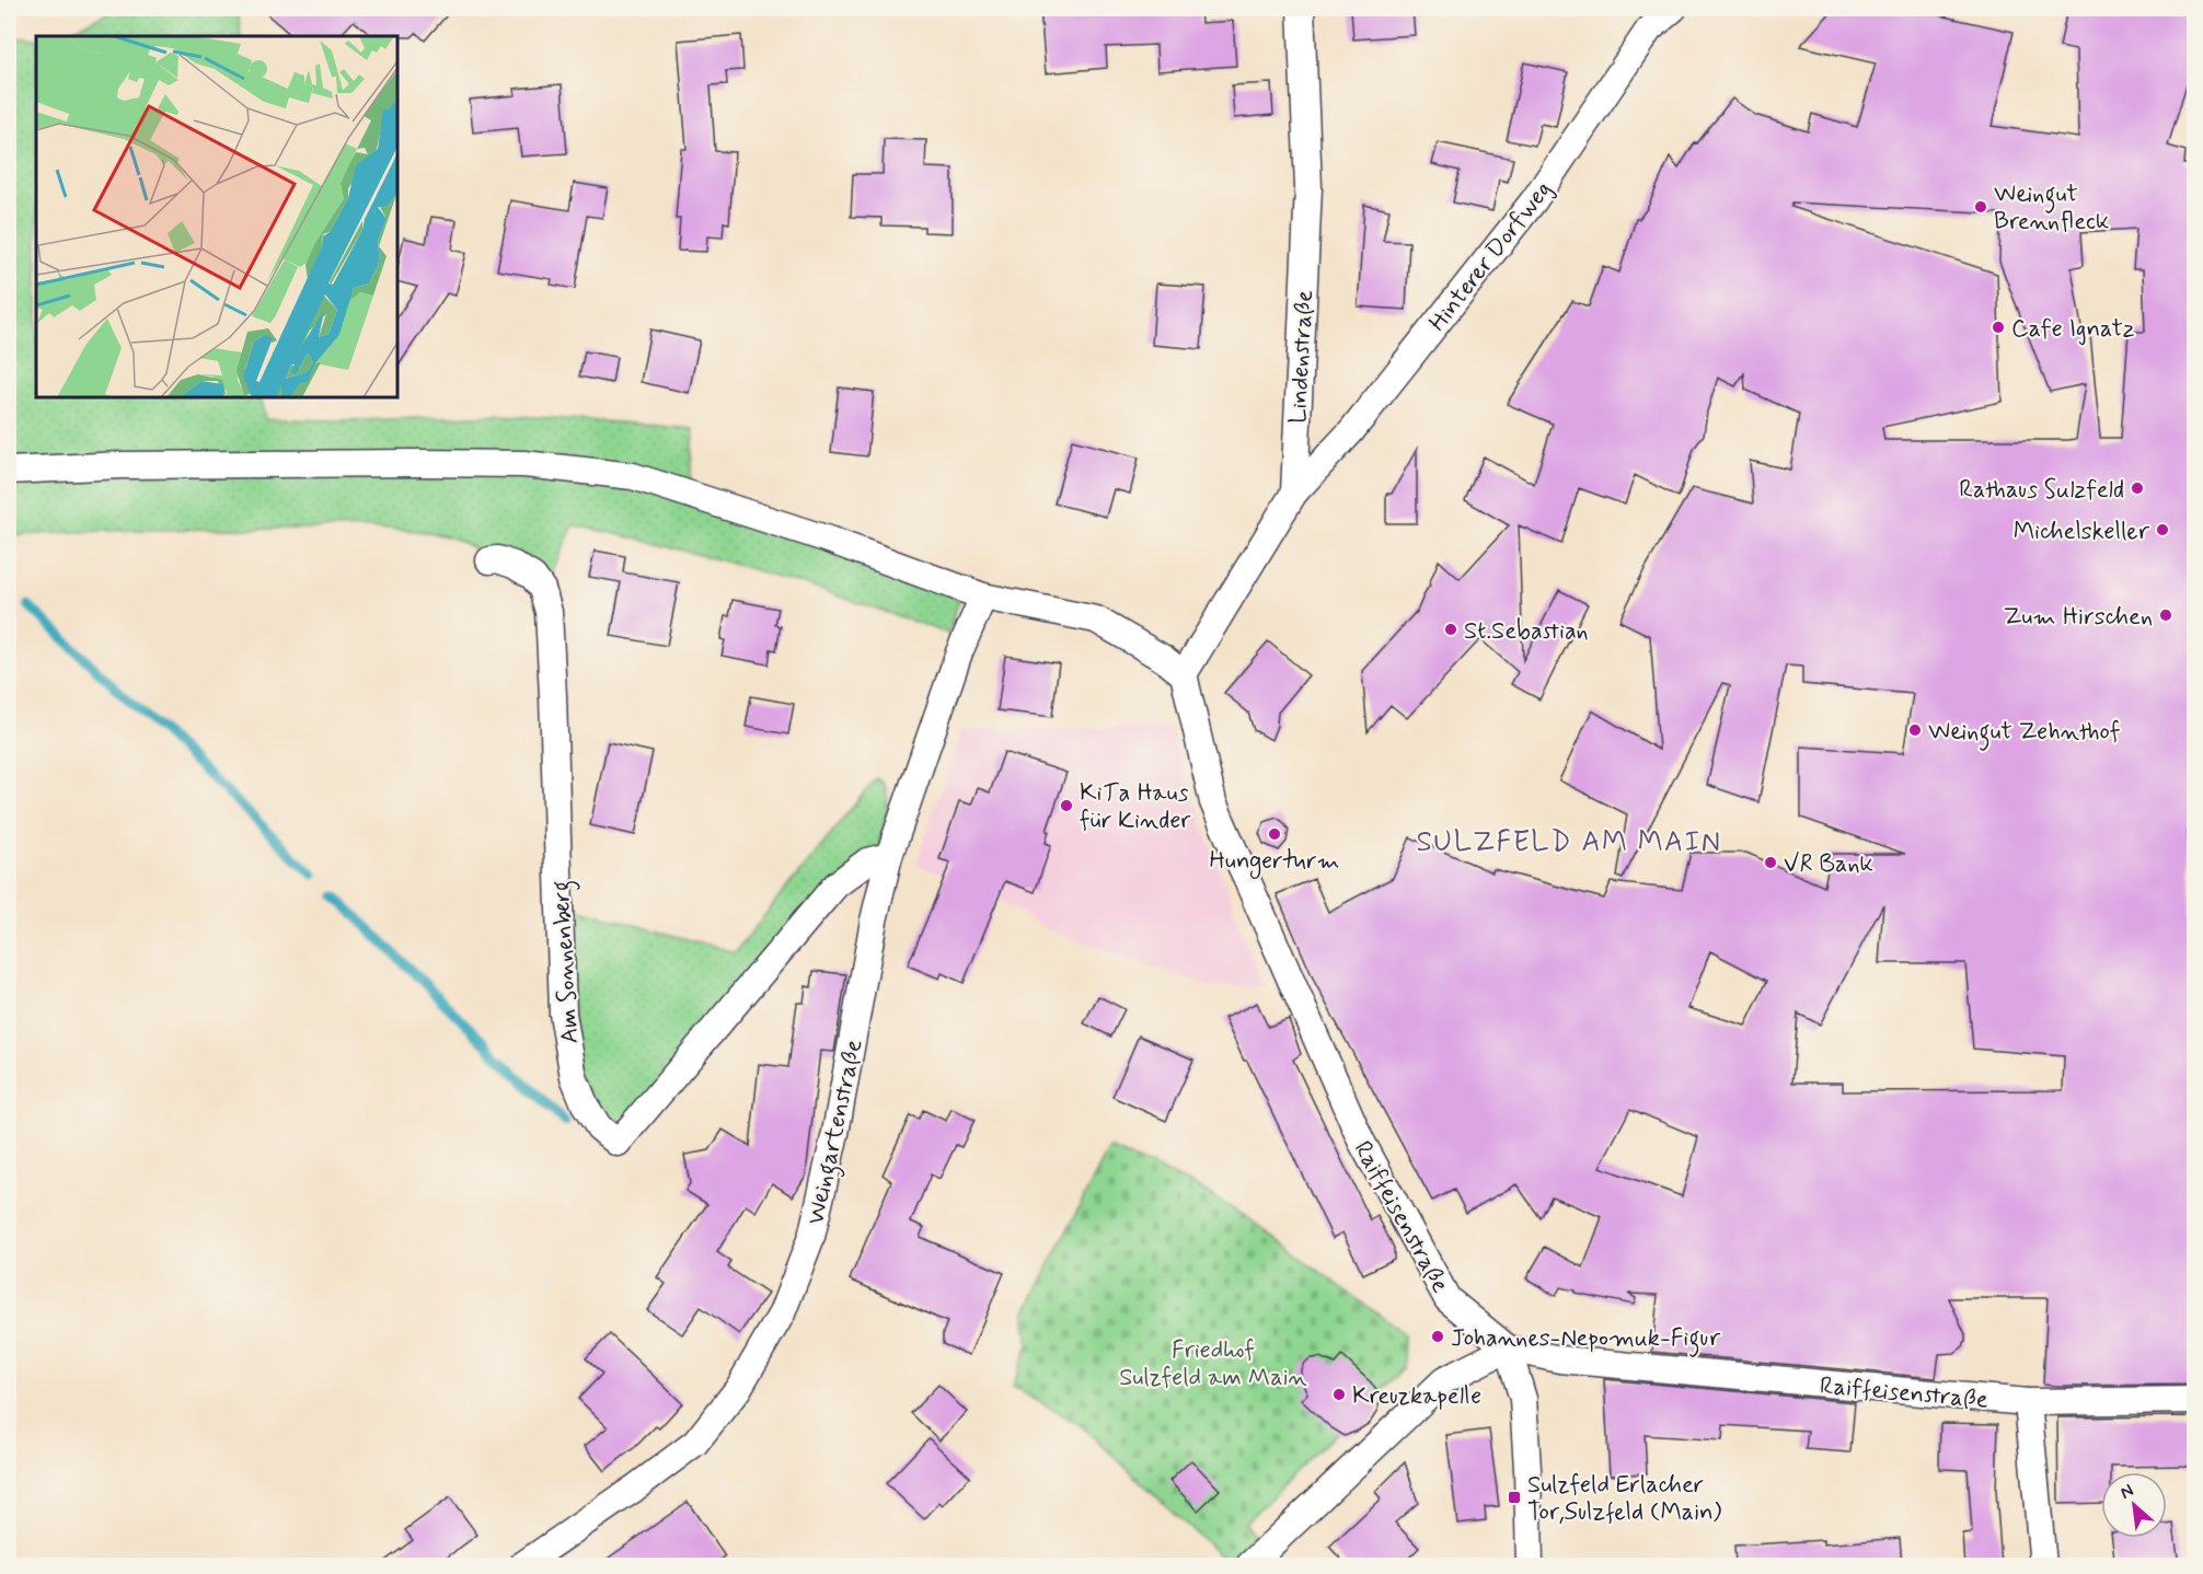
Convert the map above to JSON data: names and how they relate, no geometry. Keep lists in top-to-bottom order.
{
  "streets": {
    "street": [
      "Hinterer Dorfweg",
      "Lindenstraße",
      "Am Sonnenberg",
      "Weingartenstraße",
      "Raiffeisenstraße"
    ]
  },
  "crossings": [
    ["Hinterer Dorfweg", "Lindenstraße"],
    ["Lindenstraße", "Raiffeisenstraße"],
    ["Am Sonnenberg", "Weingartenstraße"]
  ],
  "districts": ["SULZFELD AM MAIN"],
  "parks": ["Friedhof Sulzfeld am Main"],
  "places": {
    "other": [
      "Weingut Brennfleck",
      "Cafe Ignatz",
      "Rathaus Sulzfeld",
      "Michelskeller",
      "Zum Hirschen",
      "St.Sebastian",
      "Weingut Zehnthof",
      "KiTa Haus für Kinder",
      "Hungerturm",
      "VR Bank",
      "Johannes-Nepomuk-Figur",
      "Kreuzkapelle"
    ],
    "transit": ["Sulzfeld Erlacher Tor,Sulzfeld (Main)"]
  },
  "north": "top left"
}
